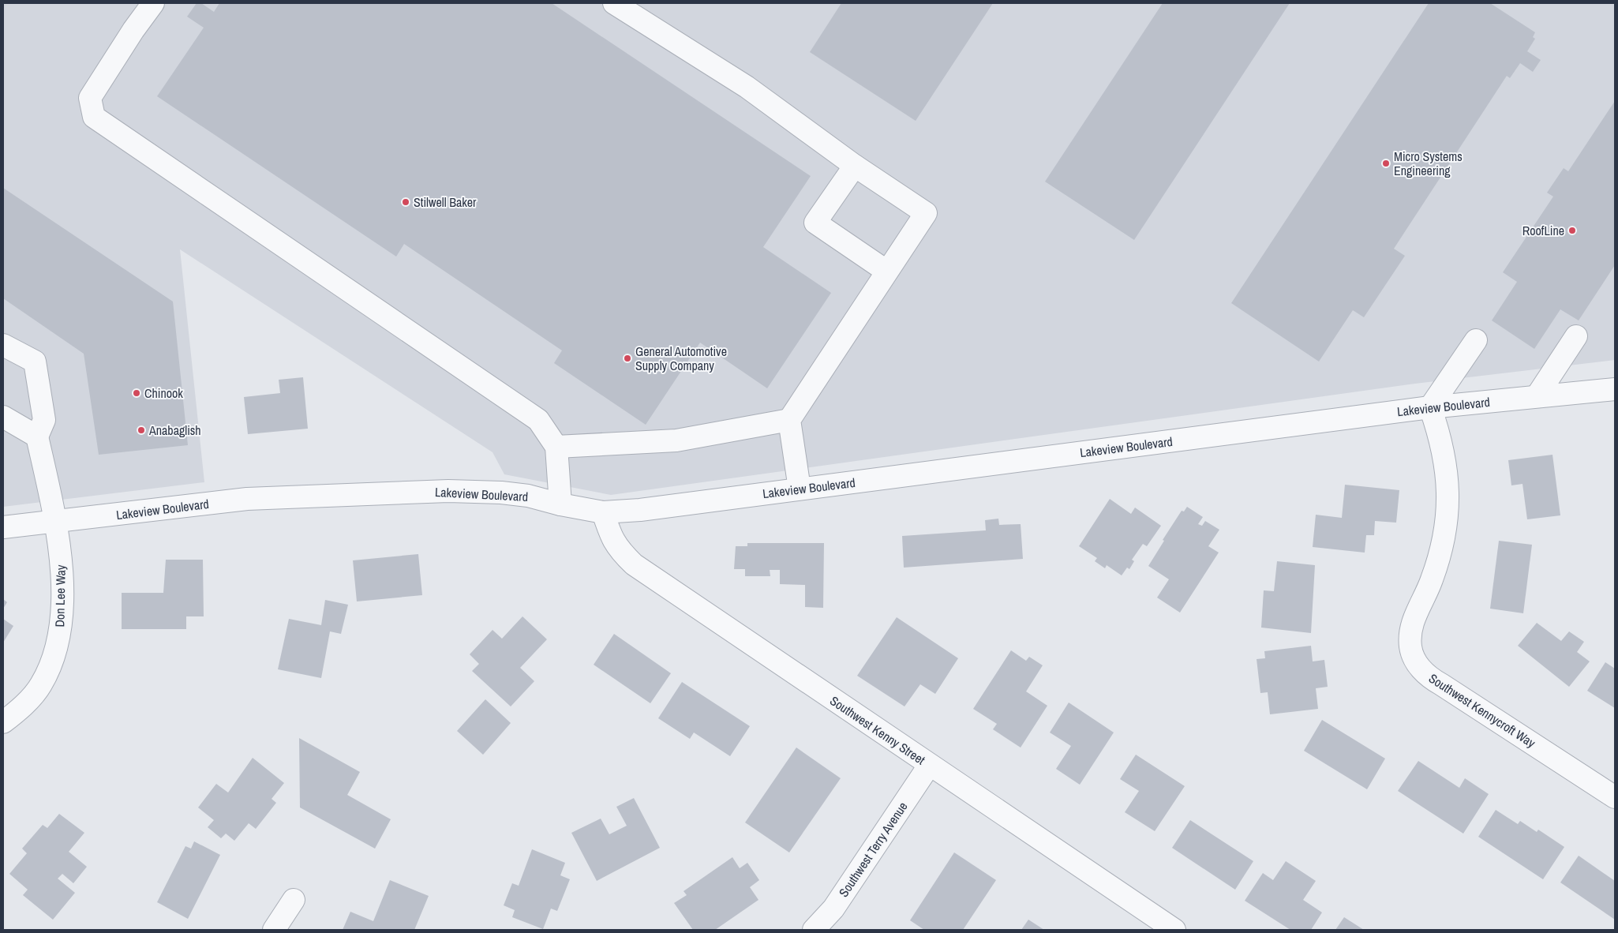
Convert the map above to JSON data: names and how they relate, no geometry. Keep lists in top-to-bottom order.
{
  "streets": {
    "street": [
      "Lakeview Boulevard",
      "Don Lee Way",
      "Southwest Kennycroft Way",
      "Southwest Kenny Street",
      "Southwest Terry Avenue"
    ]
  },
  "crossings": [
    ["Lakeview Boulevard", "Don Lee Way"],
    ["Lakeview Boulevard", "Southwest Kennycroft Way"],
    ["Lakeview Boulevard", "Southwest Kenny Street"],
    ["Southwest Kenny Street", "Southwest Terry Avenue"]
  ],
  "places": [
    "Micro Systems Engineering",
    "Stilwell Baker",
    "RoofLine",
    "General Automotive Supply Company",
    "Chinook",
    "Anabaglish"
  ]
}
